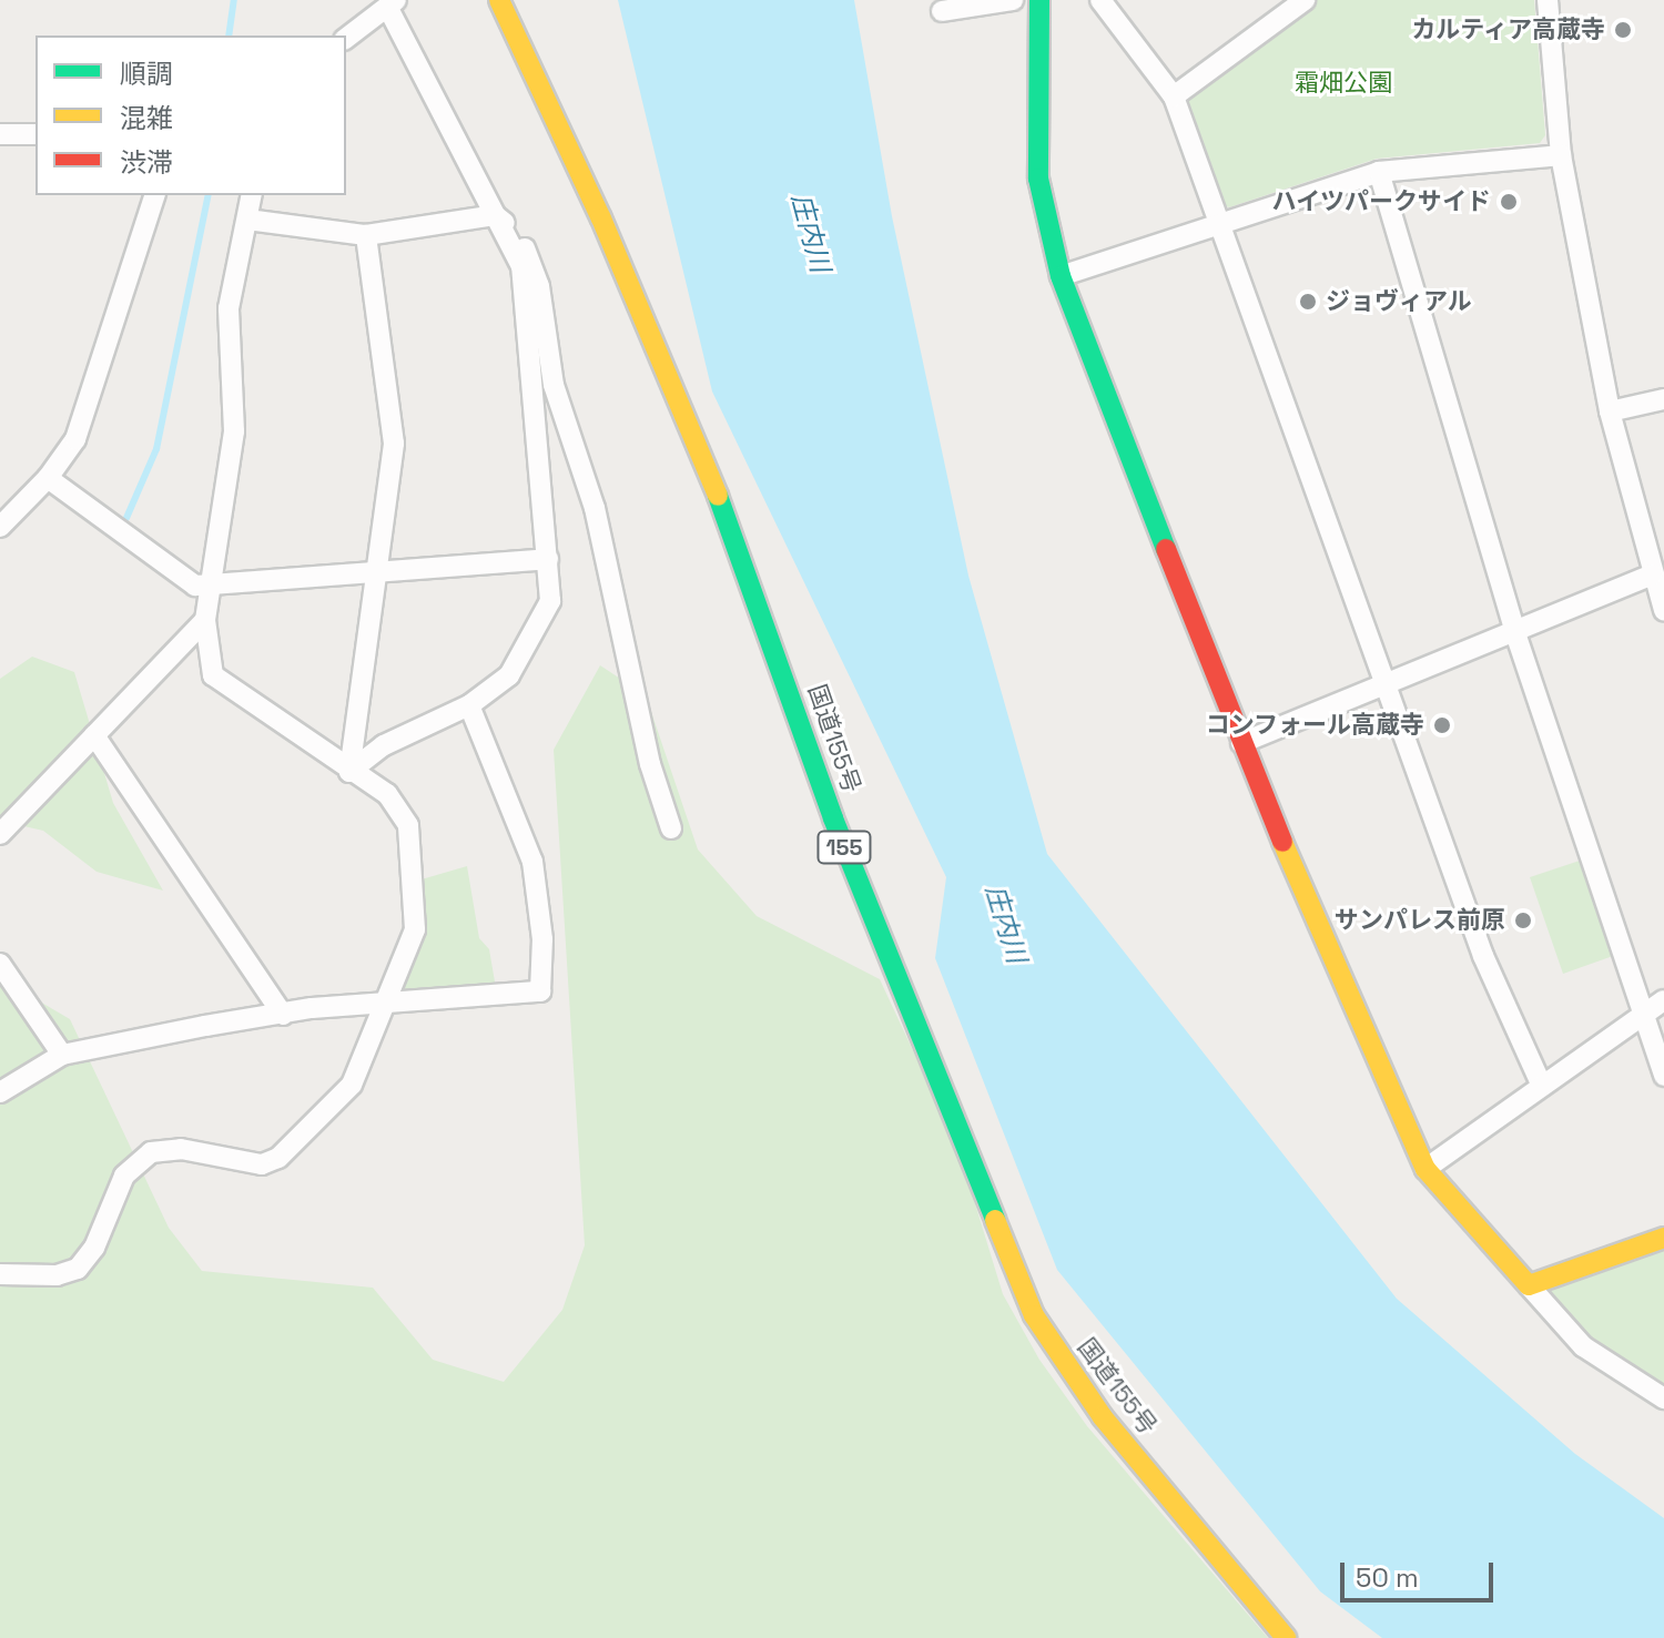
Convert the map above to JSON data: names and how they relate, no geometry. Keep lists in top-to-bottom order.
{
  "streets": {
    "main road": ["国道155号", "155"]
  },
  "water": ["庄内川"],
  "parks": ["霜畑公園"],
  "places": [
    "カルティア高蔵寺",
    "ハイツパークサイド",
    "ジョヴィアル",
    "コンフォール高蔵寺",
    "サンパレス前原"
  ],
  "legend": ["順調", "混雑", "渋滞"],
  "scale_bar": "50 m"
}
